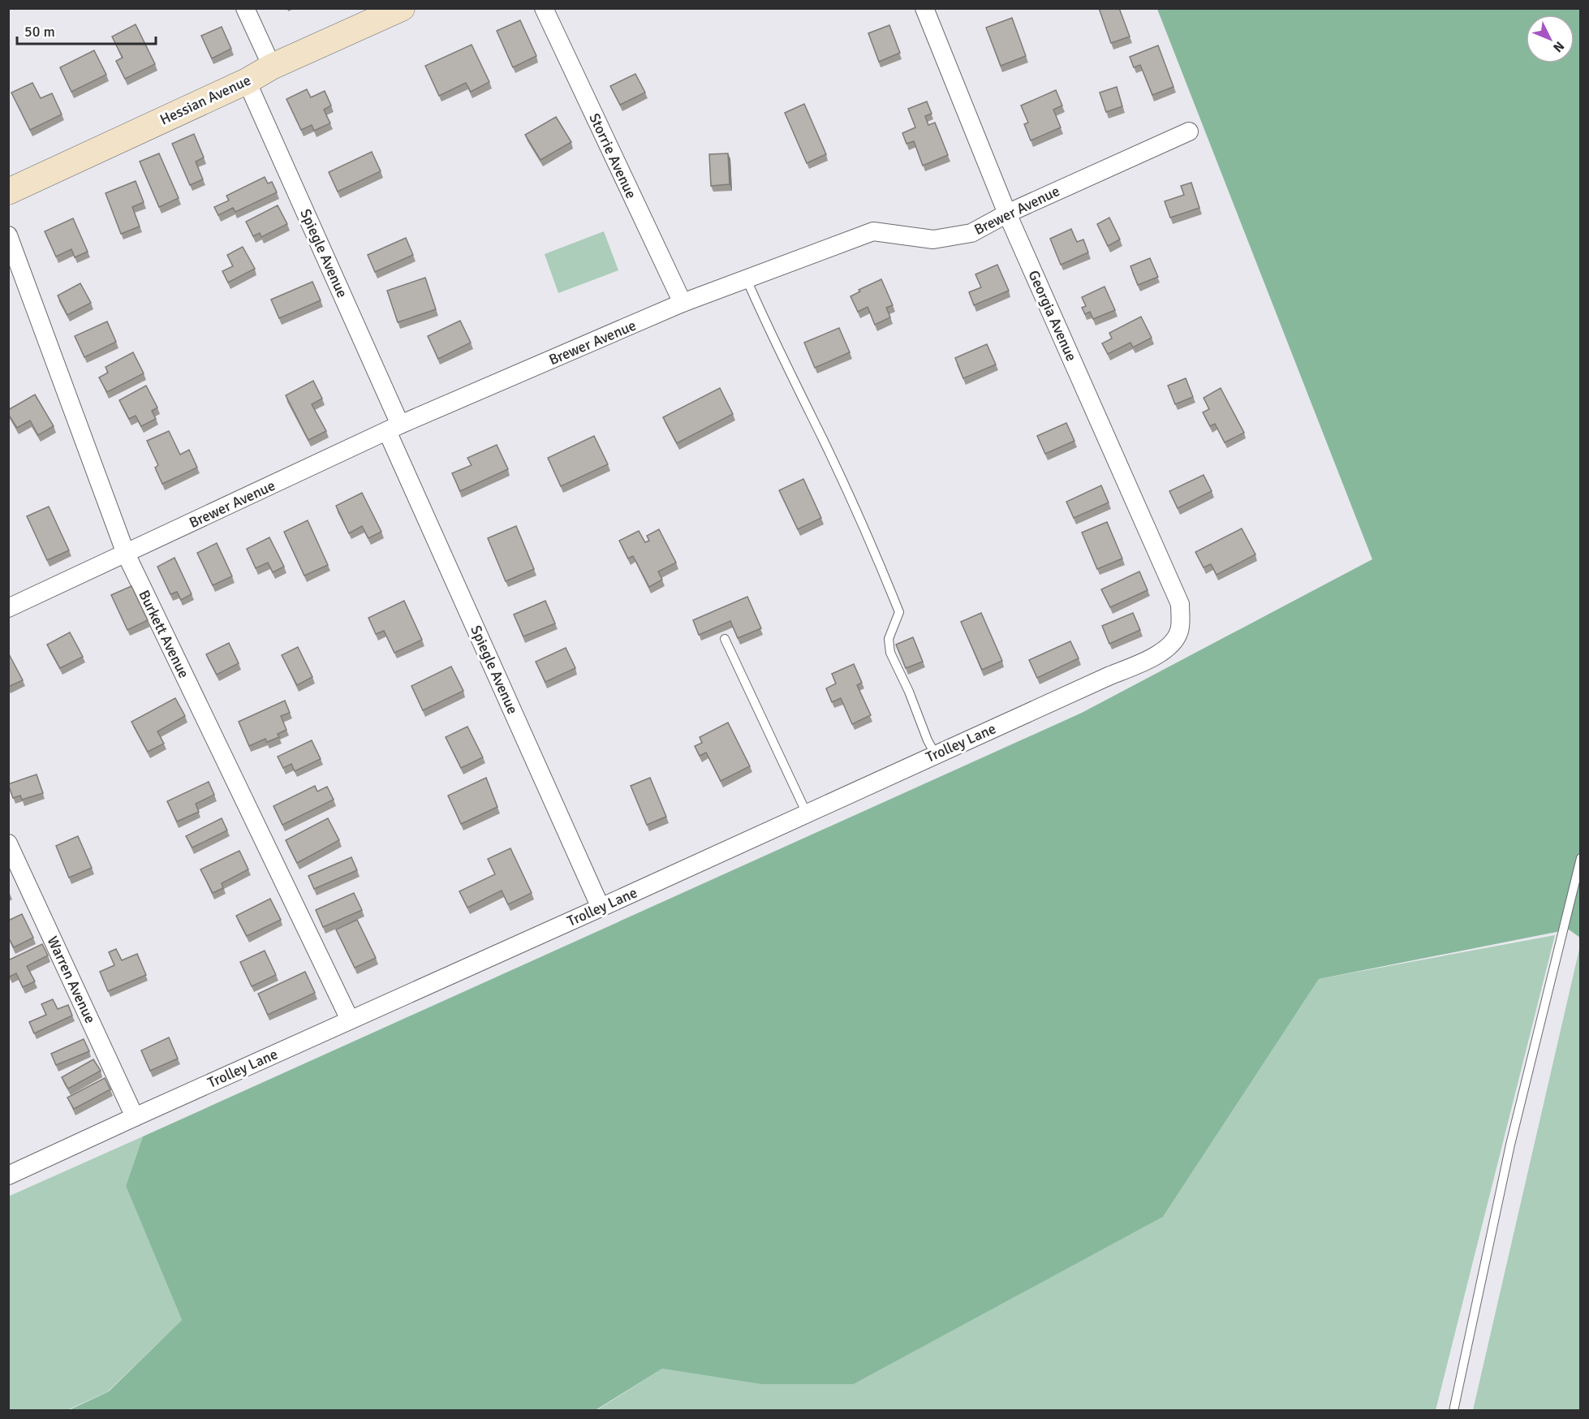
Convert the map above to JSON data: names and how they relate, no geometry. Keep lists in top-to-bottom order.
{
  "streets": {
    "main road": ["Hessian Avenue"],
    "street": [
      "Storrie Avenue",
      "Brewer Avenue",
      "Spiegle Avenue",
      "Georgia Avenue",
      "Burkett Avenue",
      "Trolley Lane",
      "Warren Avenue"
    ]
  },
  "crossings": [
    ["Hessian Avenue", "Spiegle Avenue"],
    ["Storrie Avenue", "Brewer Avenue"],
    ["Brewer Avenue", "Spiegle Avenue"],
    ["Brewer Avenue", "Georgia Avenue"],
    ["Brewer Avenue", "Burkett Avenue"],
    ["Spiegle Avenue", "Trolley Lane"],
    ["Georgia Avenue", "Trolley Lane"],
    ["Burkett Avenue", "Trolley Lane"],
    ["Trolley Lane", "Warren Avenue"]
  ],
  "scale_bar": "50 m",
  "north": "bottom right"
}
